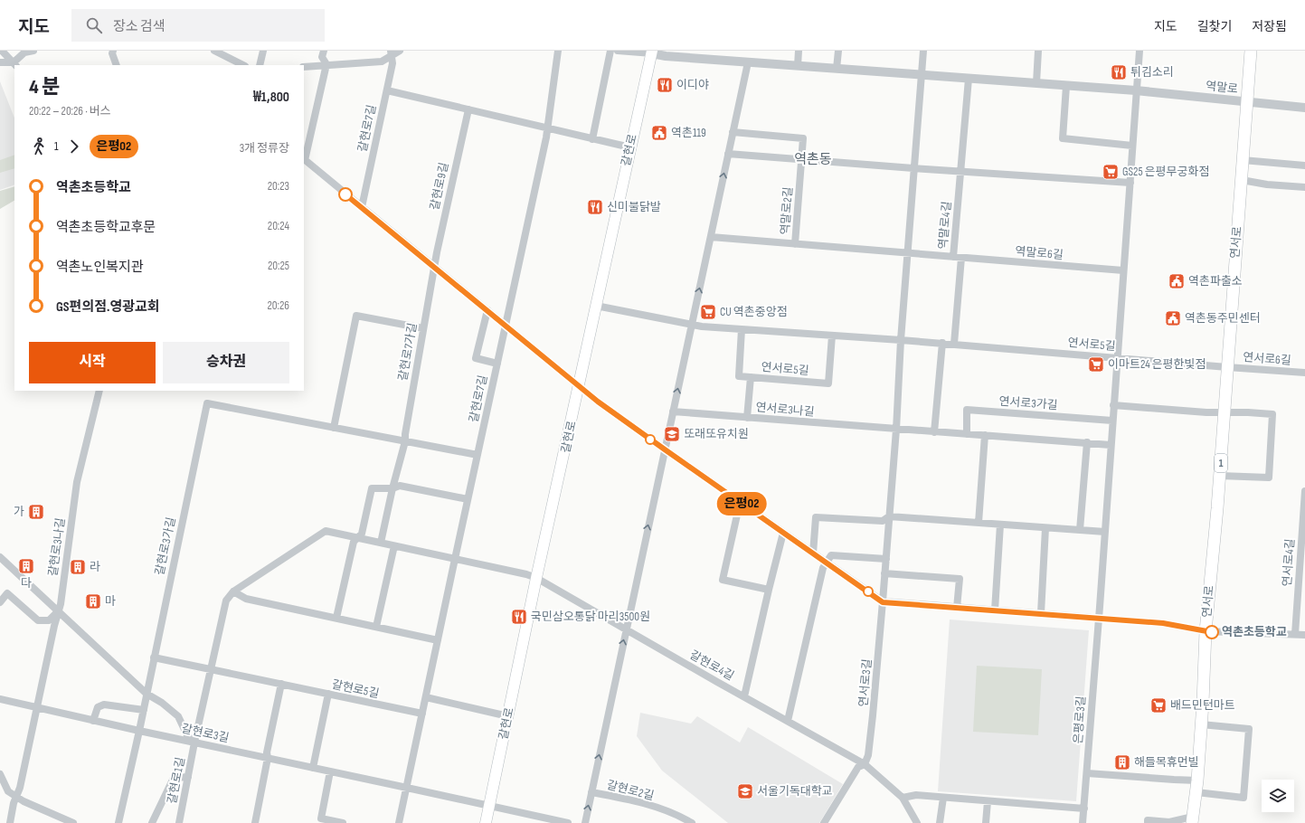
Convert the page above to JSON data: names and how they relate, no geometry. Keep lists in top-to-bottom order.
{
  "streets": {
    "main road": ["갈현로", "연서로", "1"],
    "street": [
      "역말로",
      "갈현로7길",
      "갈현로9길",
      "역말로2길",
      "역말로4길",
      "역말로6길",
      "연서로5길",
      "갈현로7가길",
      "연서로6길",
      "연서로3가길",
      "연서로3나길",
      "갈현로3가길",
      "갈현로3나길",
      "연서로4길",
      "갈현로4길",
      "연서로3길",
      "갈현로5길",
      "은평로3길",
      "갈현로3길",
      "갈현로1길",
      "갈현로2길"
    ]
  },
  "crossings": [
    ["역말로", "갈현로"],
    ["역말로", "역말로4길"],
    ["역말로", "연서로"],
    ["갈현로", "연서로5길"],
    ["갈현로", "갈현로4길"],
    ["갈현로", "갈현로3길"],
    ["갈현로9길", "갈현로7가길"],
    ["역말로2길", "역말로4길"],
    ["역말로4길", "역말로6길"],
    ["연서로", "연서로5길"],
    ["연서로", "연서로6길"],
    ["연서로5길", "연서로6길"],
    ["갈현로3가길", "갈현로5길"],
    ["갈현로3가길", "갈현로3길"],
    ["갈현로3나길", "갈현로3길"],
    ["갈현로4길", "연서로3길"],
    ["갈현로3길", "갈현로1길"]
  ],
  "districts": ["역촌동"],
  "places": {
    "restaurant": [
      "튀김소리",
      "이디야",
      "신미불닭발",
      "국민삼오통닭 마리3500원"
    ],
    "public building": ["역촌119", "역촌파출소", "역촌동주민센터"],
    "supermarket": [
      "GS25 은평무궁화점",
      "CU 역촌중앙점",
      "이마트24 은평한빛점",
      "배드민턴마트"
    ],
    "school or university": ["또래또유치원", "서울기독대학교"],
    "building": [
      "가",
      "다",
      "라",
      "마",
      "해들목휴먼빌"
    ],
    "other": ["역촌초등학교"]
  },
  "lines": ["bus line 은평02"],
  "page": {
    "header": "지도",
    "search": "장소 검색",
    "nav": ["지도", "길찾기", "저장됨"],
    "on_map": "은평02",
    "heading": ["4 분", "20:22 – 20:26 · 버스", "₩1,800"],
    "legs": ["1", "은평02", "3개 정류장"],
    "list": [
      {
        "name": "역촌초등학교",
        "value": "20:23"
      },
      {
        "name": "역촌초등학교후문",
        "value": "20:24"
      },
      {
        "name": "역촌노인복지관",
        "value": "20:25"
      },
      {
        "name": "GS편의점.영광교회",
        "value": "20:26"
      }
    ],
    "buttons": ["시작", "승차권"]
  }
}
